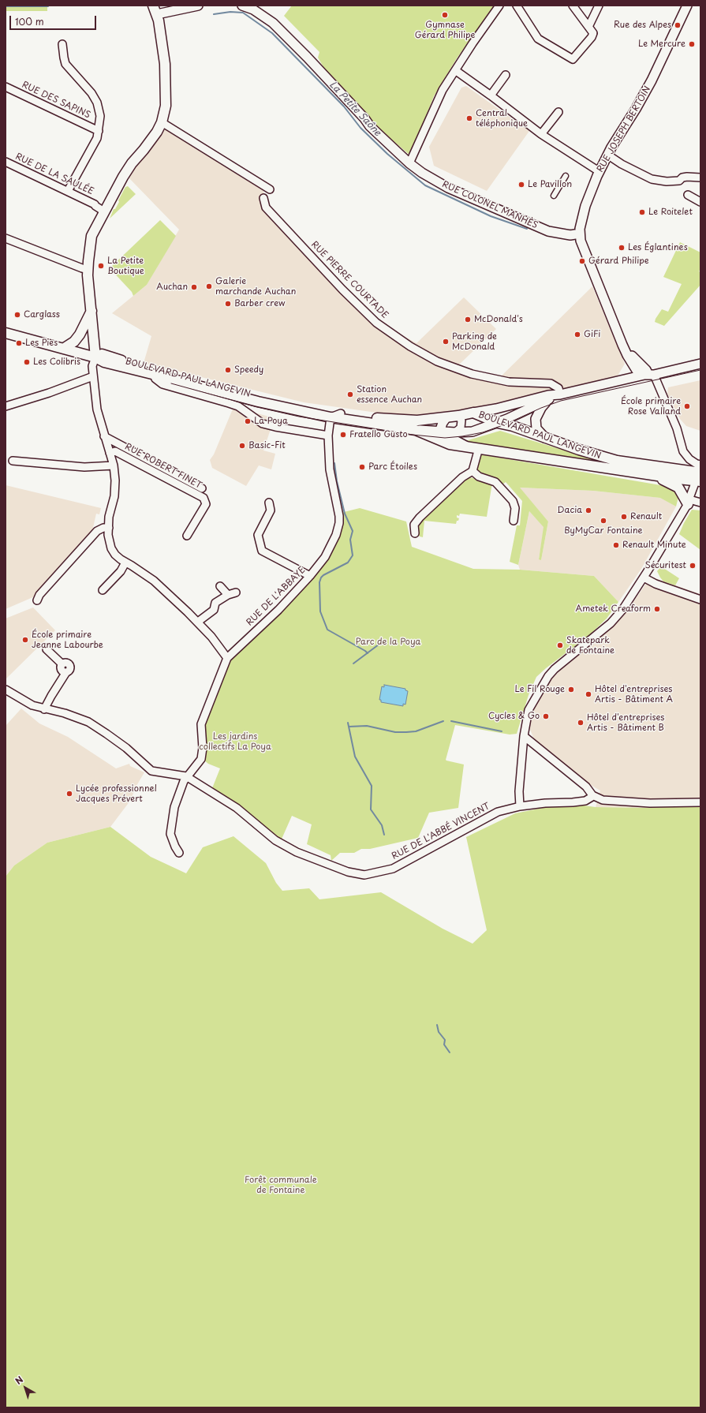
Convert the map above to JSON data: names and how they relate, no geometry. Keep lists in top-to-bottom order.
{
  "streets": {
    "main road": ["BOULEVARD PAUL LANGEVIN"],
    "street": [
      "RUE DES SAPINS",
      "RUE JOSEPH BERTOIN",
      "RUE DE LA SAULÉE",
      "RUE COLONEL MANHÈS",
      "RUE PIERRE COURTADE",
      "RUE ROBERT FINET",
      "RUE DE L'ABBAYE",
      "RUE DE L'ABBÉ VINCENT"
    ]
  },
  "crossings": [
    ["RUE JOSEPH BERTOIN", "RUE COLONEL MANHÈS"],
    ["BOULEVARD PAUL LANGEVIN", "RUE DE L'ABBAYE"],
    ["RUE DE L'ABBAYE", "RUE DE L'ABBÉ VINCENT"]
  ],
  "water": ["La Petite Saône"],
  "parks": ["Parc de la Poya", "Les jardins collectifs La Poya", "Forêt communale de Fontaine"],
  "places": [
    "Gymnase Gérard Philipe",
    "Rue des Alpes",
    "Le Mercure",
    "Central téléphonique",
    "Le Pavillon",
    "Le Roitelet",
    "Les Églantines",
    "Gérard Philipe",
    "La Petite Boutique",
    "Galerie marchande Auchan",
    "Auchan",
    "Barber crew",
    "Carglass",
    "McDonald's",
    "GiFi",
    "Parking de McDonald",
    "Les Pies",
    "Les Colibris",
    "Speedy",
    "Station essence Auchan",
    "École primaire Rose Valland",
    "La Poya",
    "Fratello Gusto",
    "Basic-Fit",
    "Parc Étoiles",
    "Dacia",
    "Renault",
    "ByMyCar Fontaine",
    "Renault Minute",
    "Sécuritest",
    "Ametek Creaform",
    "École primaire Jeanne Labourbe",
    "Skatepark de Fontaine",
    "Le Fil Rouge",
    "Hôtel d'entreprises Artis - Bâtiment A",
    "Cycles & Go",
    "Hôtel d'entreprises Artis - Bâtiment B",
    "Lycée professionnel Jacques Prévert"
  ],
  "scale_bar": "100 m",
  "north": "top left"
}
